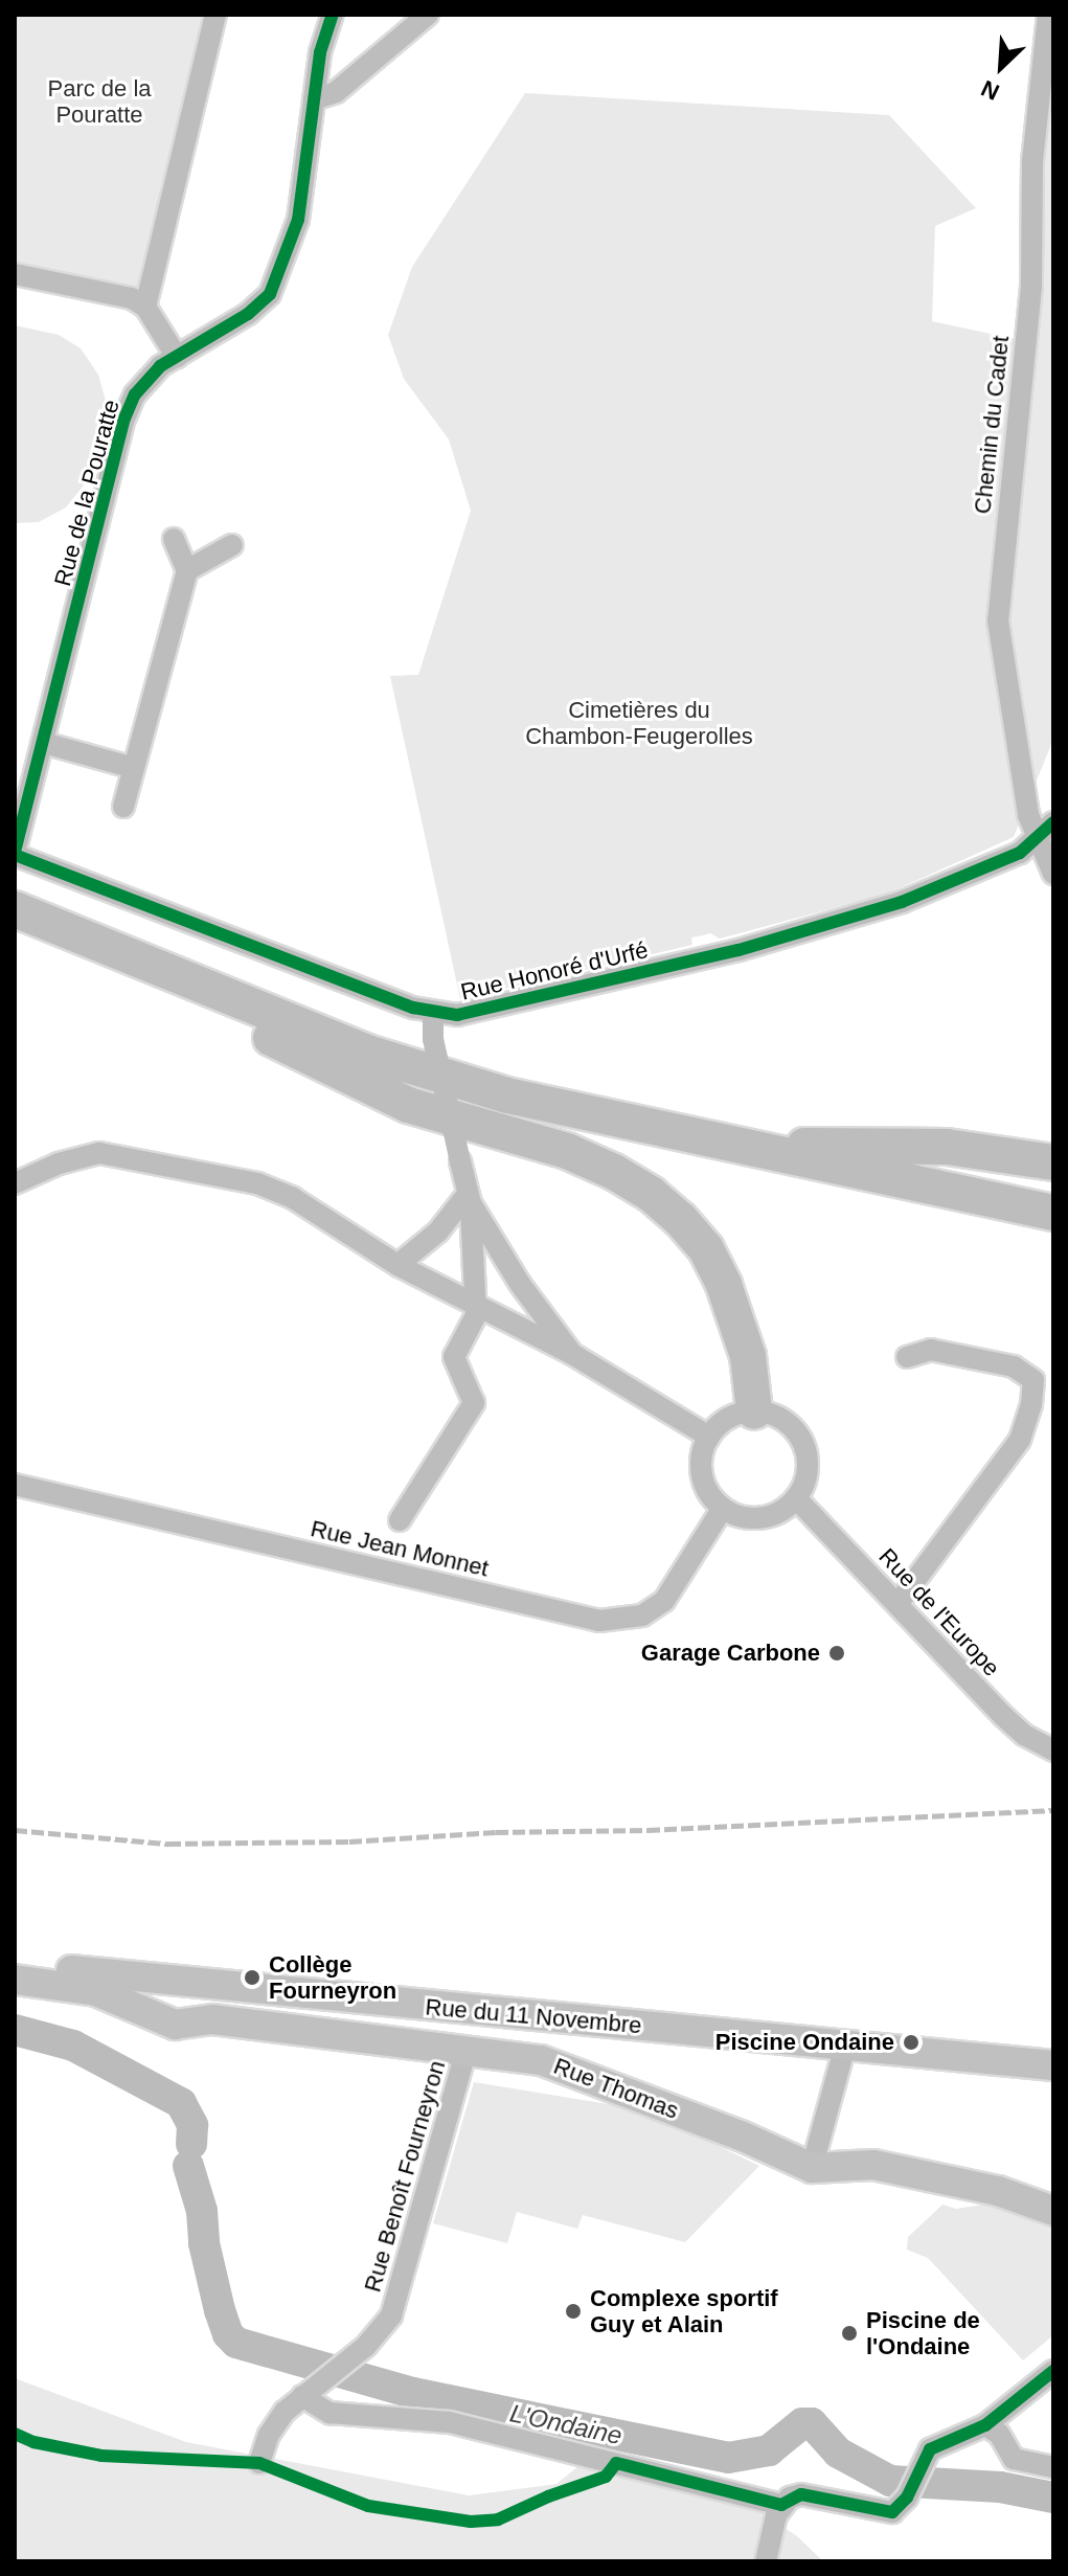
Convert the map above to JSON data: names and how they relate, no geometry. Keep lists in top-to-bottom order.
{
  "streets": {
    "main road": ["Rue du 11 Novembre", "Rue Thomas"],
    "street": [
      "Chemin du Cadet",
      "Rue de la Pouratte",
      "Rue Honoré d'Urfé",
      "Rue Jean Monnet",
      "Rue de l'Europe",
      "Rue Benoît Fourneyron"
    ]
  },
  "crossings": [
    ["Chemin du Cadet", "Rue Honoré d'Urfé"],
    ["Rue de la Pouratte", "Rue Honoré d'Urfé"],
    ["Rue Jean Monnet", "Rue de l'Europe"],
    ["Rue Thomas", "Rue Benoît Fourneyron"]
  ],
  "water": ["L'Ondaine"],
  "parks": ["Parc de la Pouratte", "Cimetières du Chambon-Feugerolles"],
  "places": [
    "Garage Carbone",
    "Collège Fourneyron",
    "Piscine Ondaine",
    "Complexe sportif Guy et Alain",
    "Piscine de l'Ondaine"
  ],
  "north": "bottom left"
}
